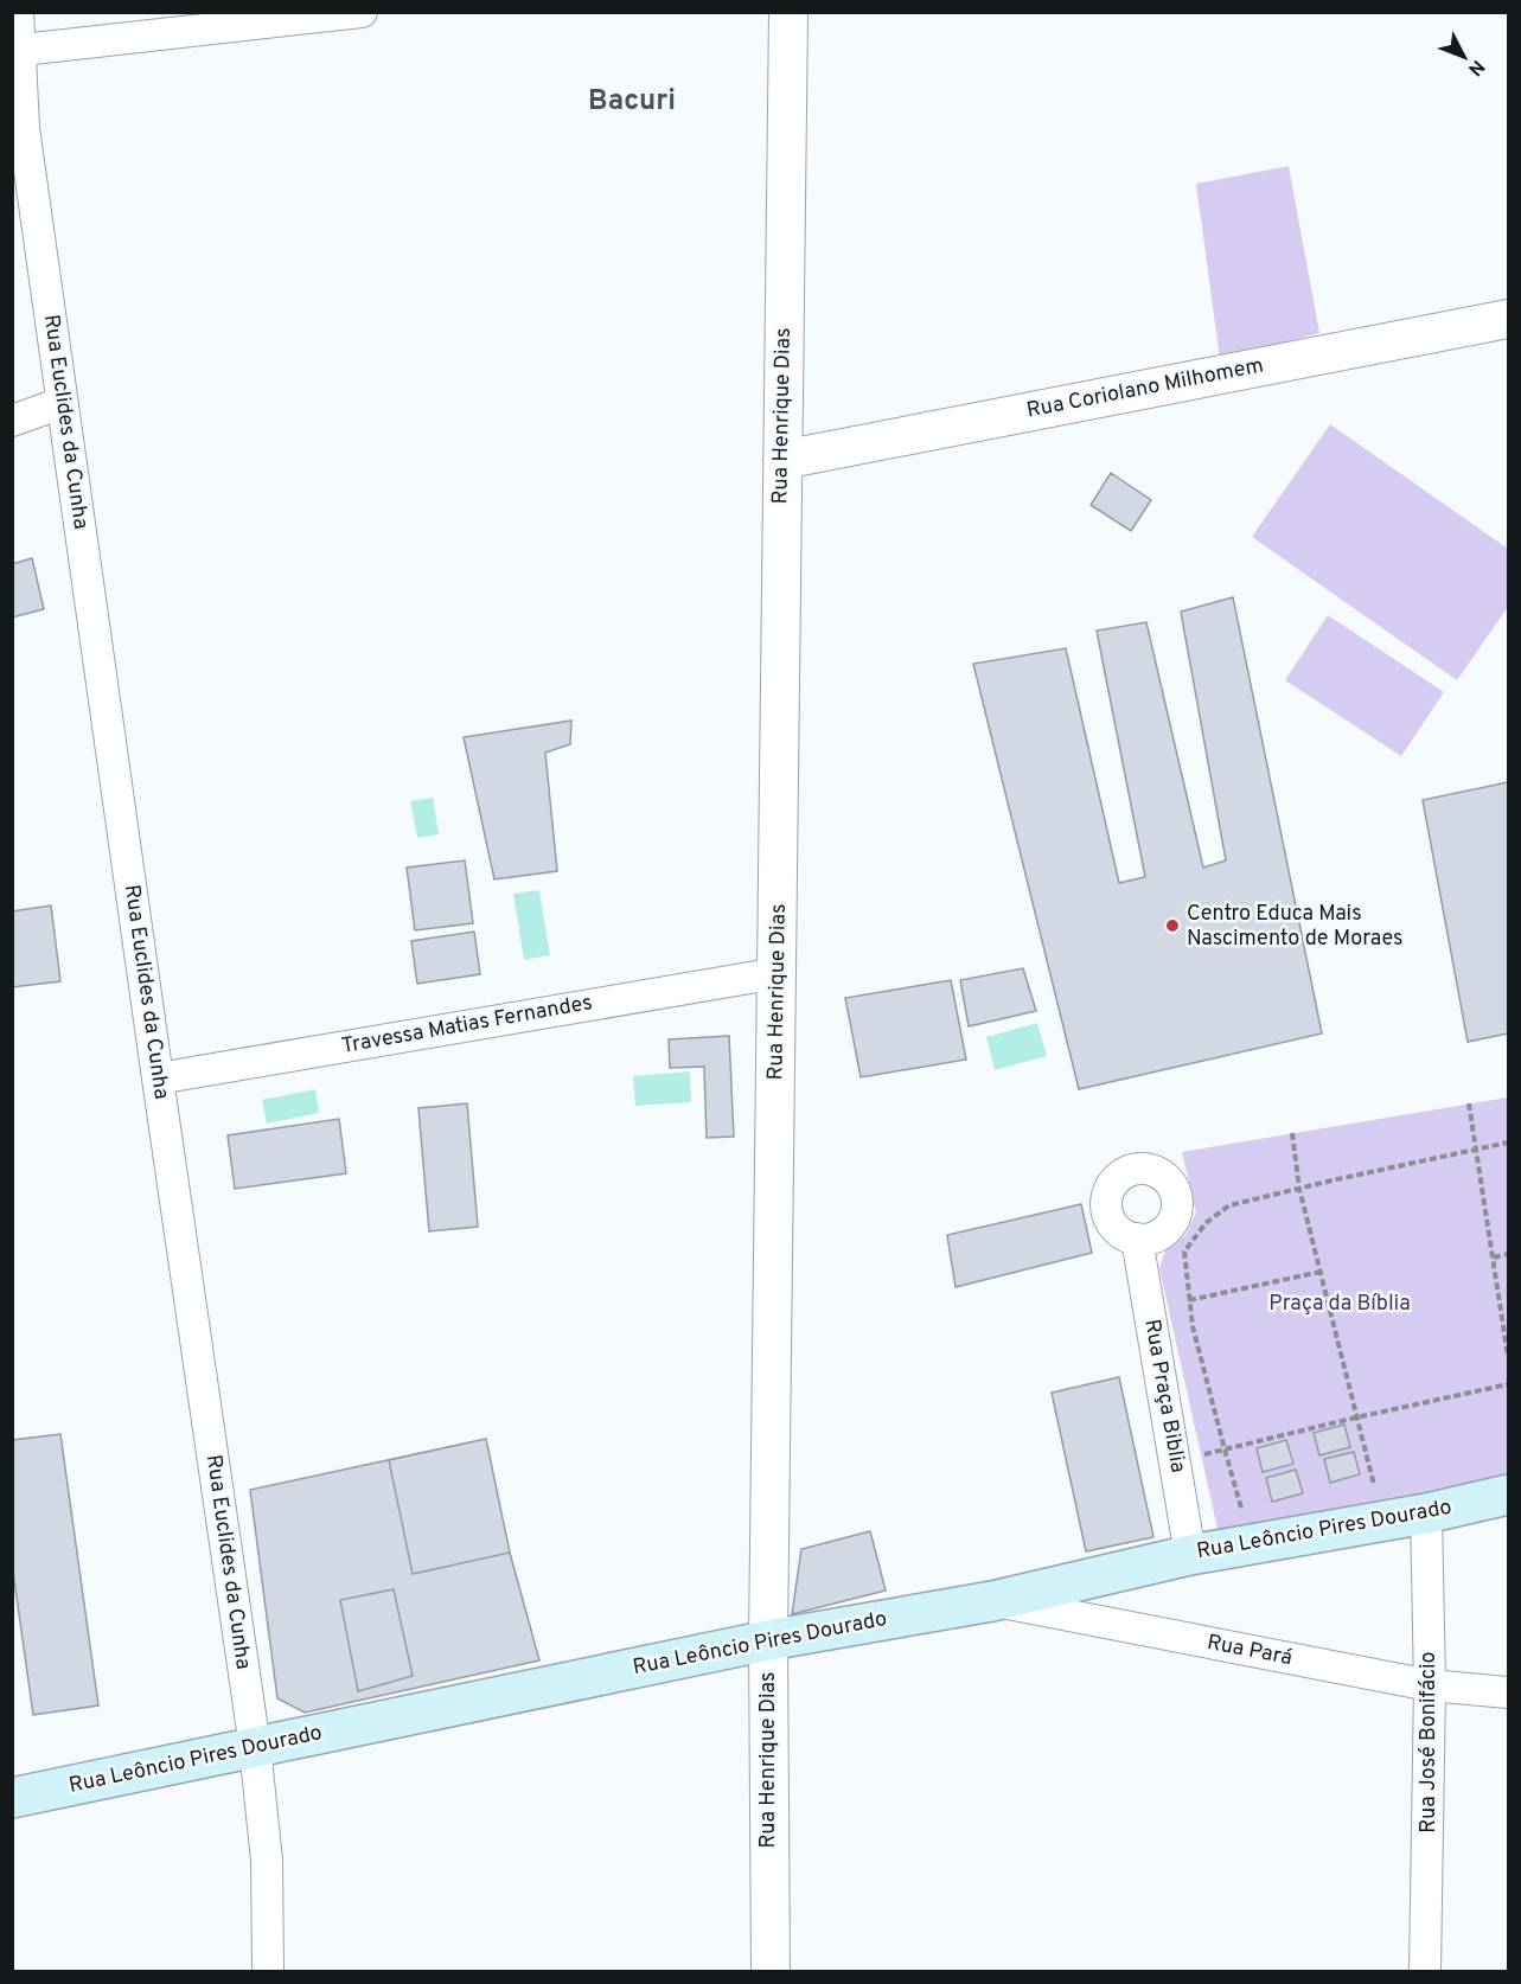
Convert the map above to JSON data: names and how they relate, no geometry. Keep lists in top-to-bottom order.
{
  "streets": {
    "main road": ["Rua Leôncio Pires Dourado"],
    "street": [
      "Rua Coriolano Milhomem",
      "Rua Henrique Dias",
      "Rua Euclides da Cunha",
      "Travessa Matias Fernandes",
      "Rua Praça Biblia",
      "Rua Pará",
      "Rua José Bonifácio"
    ]
  },
  "crossings": [
    ["Rua Coriolano Milhomem", "Rua Henrique Dias"],
    ["Rua Henrique Dias", "Travessa Matias Fernandes"],
    ["Rua Henrique Dias", "Rua Leôncio Pires Dourado"],
    ["Rua Euclides da Cunha", "Travessa Matias Fernandes"],
    ["Rua Euclides da Cunha", "Rua Leôncio Pires Dourado"],
    ["Rua Praça Biblia", "Rua Leôncio Pires Dourado"],
    ["Rua Leôncio Pires Dourado", "Rua Pará"],
    ["Rua Leôncio Pires Dourado", "Rua José Bonifácio"],
    ["Rua Pará", "Rua José Bonifácio"]
  ],
  "districts": ["Bacuri"],
  "parks": ["Praça da Bíblia"],
  "places": ["Centro Educa Mais Nascimento de Moraes"],
  "north": "bottom right"
}
